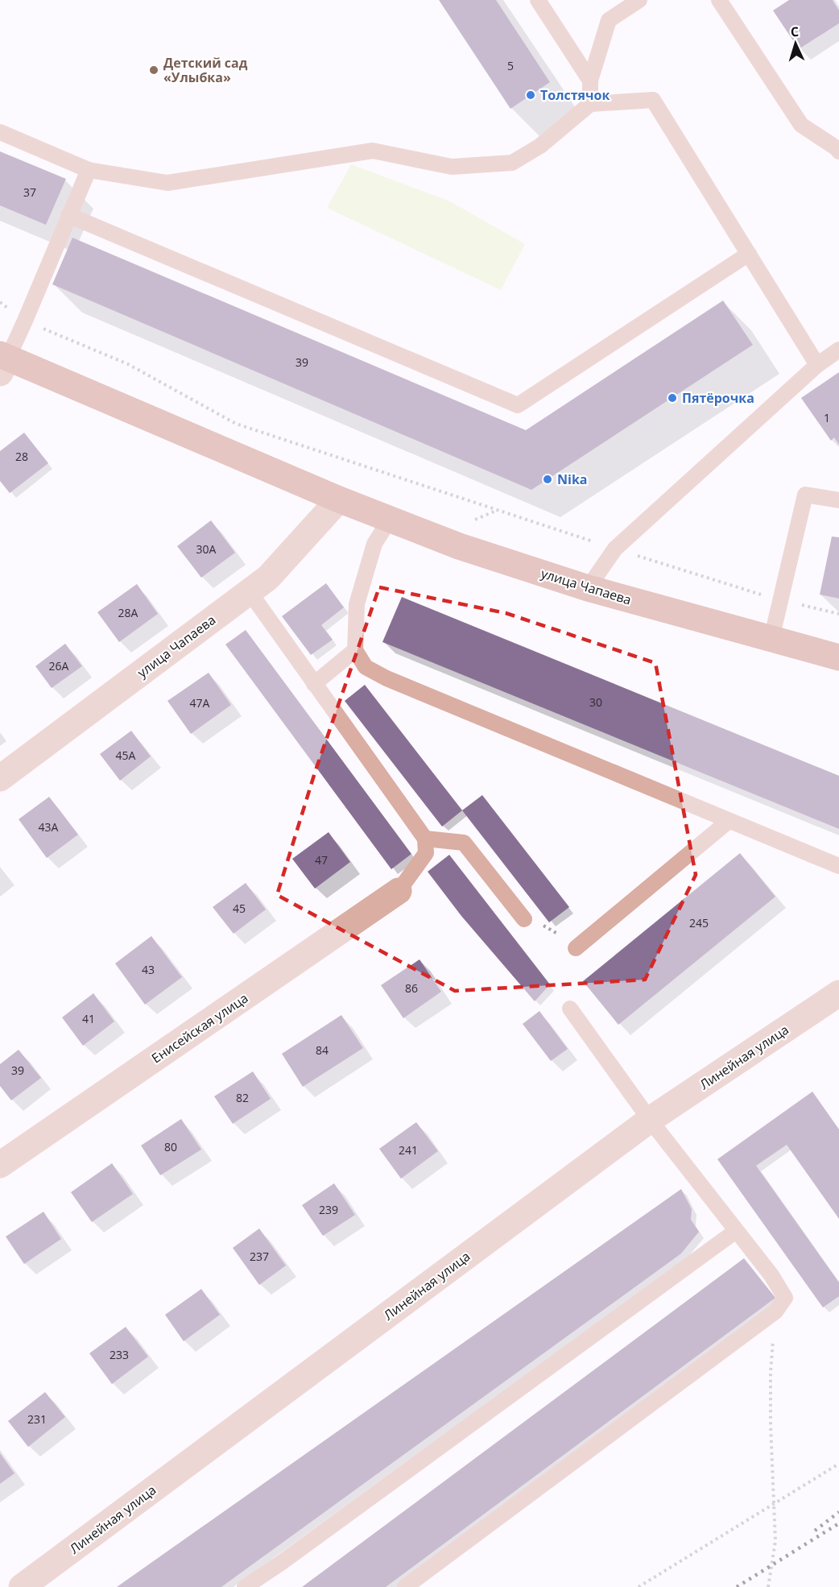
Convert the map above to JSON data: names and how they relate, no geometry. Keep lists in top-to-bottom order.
{
  "streets": {
    "main road": ["улица Чапаева"],
    "street": ["Енисейская улица", "Линейная улица"]
  },
  "places": [
    "Детский сад «Улыбка»",
    "Толстячок",
    "Пятёрочка",
    "Nika"
  ],
  "house_numbers": [
    "5",
    "37",
    "39",
    "1",
    "28",
    "30А",
    "28А",
    "26А",
    "30",
    "47А",
    "45А",
    "43А",
    "47",
    "45",
    "245",
    "43",
    "86",
    "41",
    "84",
    "39",
    "82",
    "80",
    "241",
    "239",
    "237",
    "233",
    "231"
  ],
  "north": "top"
}
